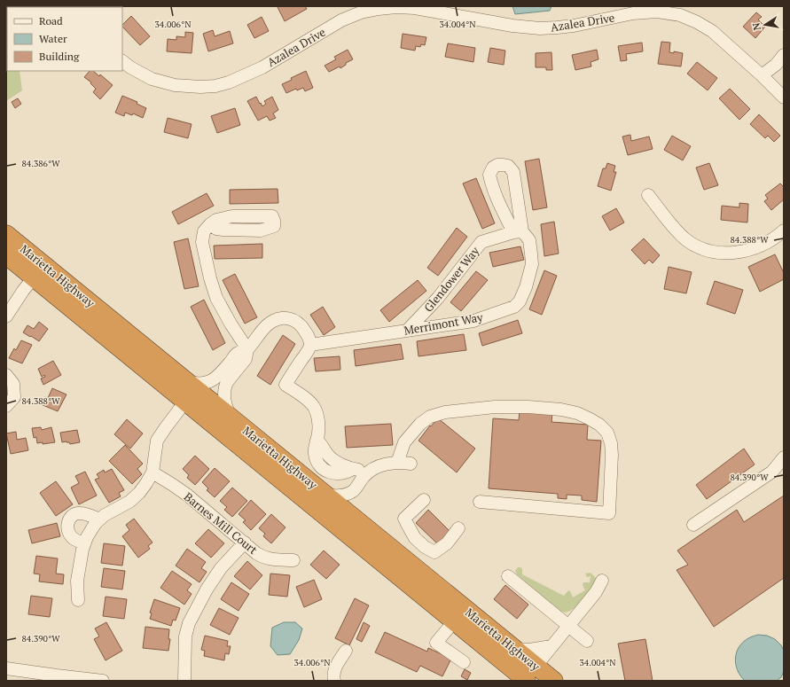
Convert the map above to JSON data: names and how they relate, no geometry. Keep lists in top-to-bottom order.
{
  "streets": {
    "highway": ["Marietta Highway"],
    "street": [
      "Azalea Drive",
      "Glendower Way",
      "Merrimont Way",
      "Barnes Mill Court"
    ]
  },
  "crossings": [
    ["Glendower Way", "Merrimont Way"]
  ],
  "legend": ["Road", "Water", "Building"],
  "north": "left",
  "coordinates": [
    "34.006°N",
    "34.004°N",
    "84.386°W",
    "84.388°W",
    "84.390°W"
  ]
}
